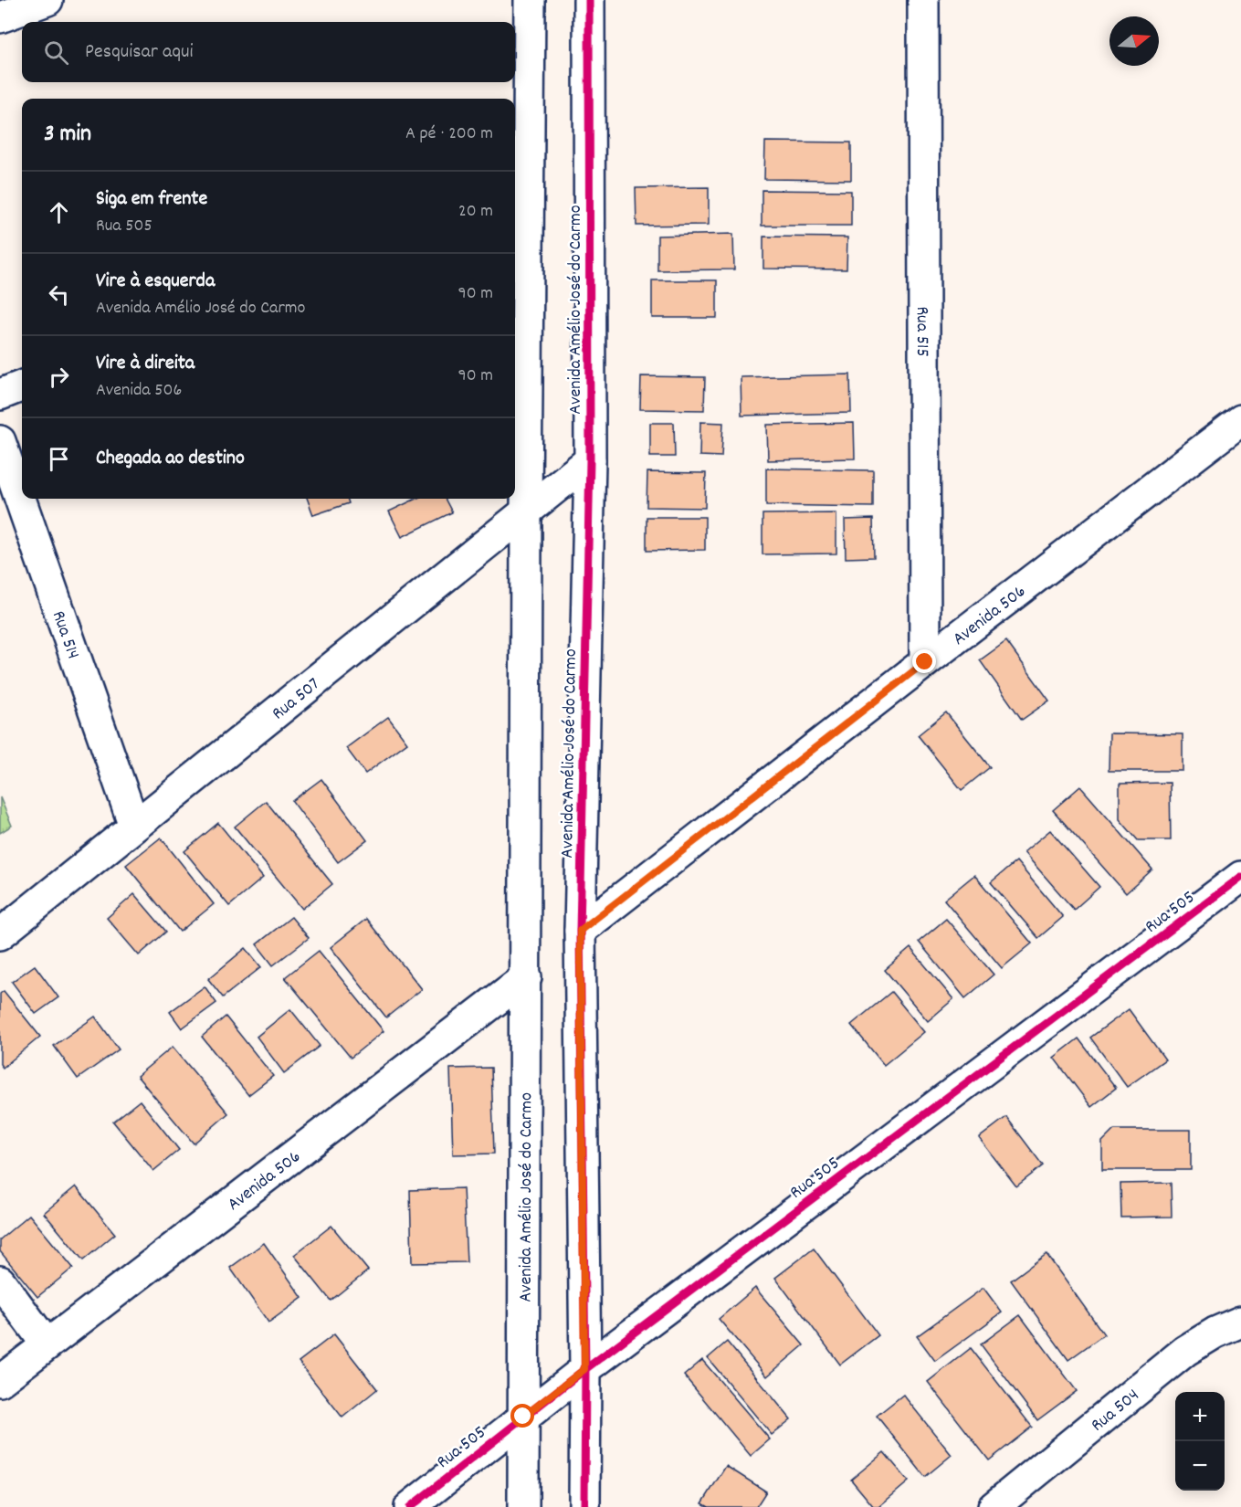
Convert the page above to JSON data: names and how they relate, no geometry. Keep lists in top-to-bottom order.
{
  "streets": {
    "street": [
      "Avenida Amélio José do Carmo",
      "Rua 515",
      "Avenida 506",
      "Rua 514",
      "Rua 507",
      "Rua 505",
      "Rua 504"
    ]
  },
  "crossings": [
    ["Avenida Amélio José do Carmo", "Avenida 506"],
    ["Avenida Amélio José do Carmo", "Rua 507"],
    ["Avenida Amélio José do Carmo", "Rua 505"],
    ["Rua 515", "Avenida 506"],
    ["Rua 514", "Rua 507"]
  ],
  "north": "right",
  "page": {
    "search": "Pesquisar aqui",
    "heading": ["3 min", "A pé · 200 m"],
    "list": [
      ["Siga em frente", "Rua 505", "20 m"],
      ["Vire à esquerda", "Avenida Amélio José do Carmo", "90 m"],
      ["Vire à direita", "Avenida 506", "90 m"],
      "Chegada ao destino"
    ],
    "map_buttons": ["+", "−"]
  }
}
